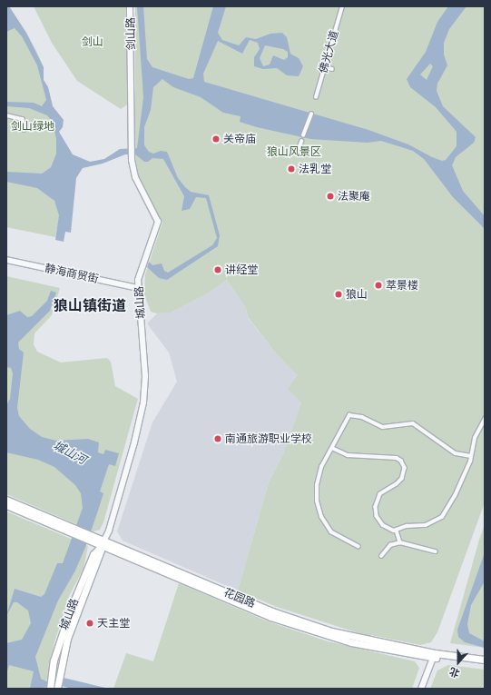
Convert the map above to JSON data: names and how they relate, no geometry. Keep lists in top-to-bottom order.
{
  "streets": {
    "main road": ["城山路", "花园路"],
    "street": ["剑山路", "佛光大道", "静海商贸街"]
  },
  "crossings": [
    ["剑山路", "城山路"],
    ["静海商贸街", "城山路"],
    ["城山路", "花园路"]
  ],
  "districts": ["狼山镇街道"],
  "water": ["城山河"],
  "parks": ["剑山", "剑山绿地", "狼山风景区"],
  "places": [
    "关帝庙",
    "法乳堂",
    "法聚庵",
    "讲经堂",
    "萃景楼",
    "狼山",
    "南通旅游职业学校",
    "天主堂"
  ],
  "north": "bottom"
}
